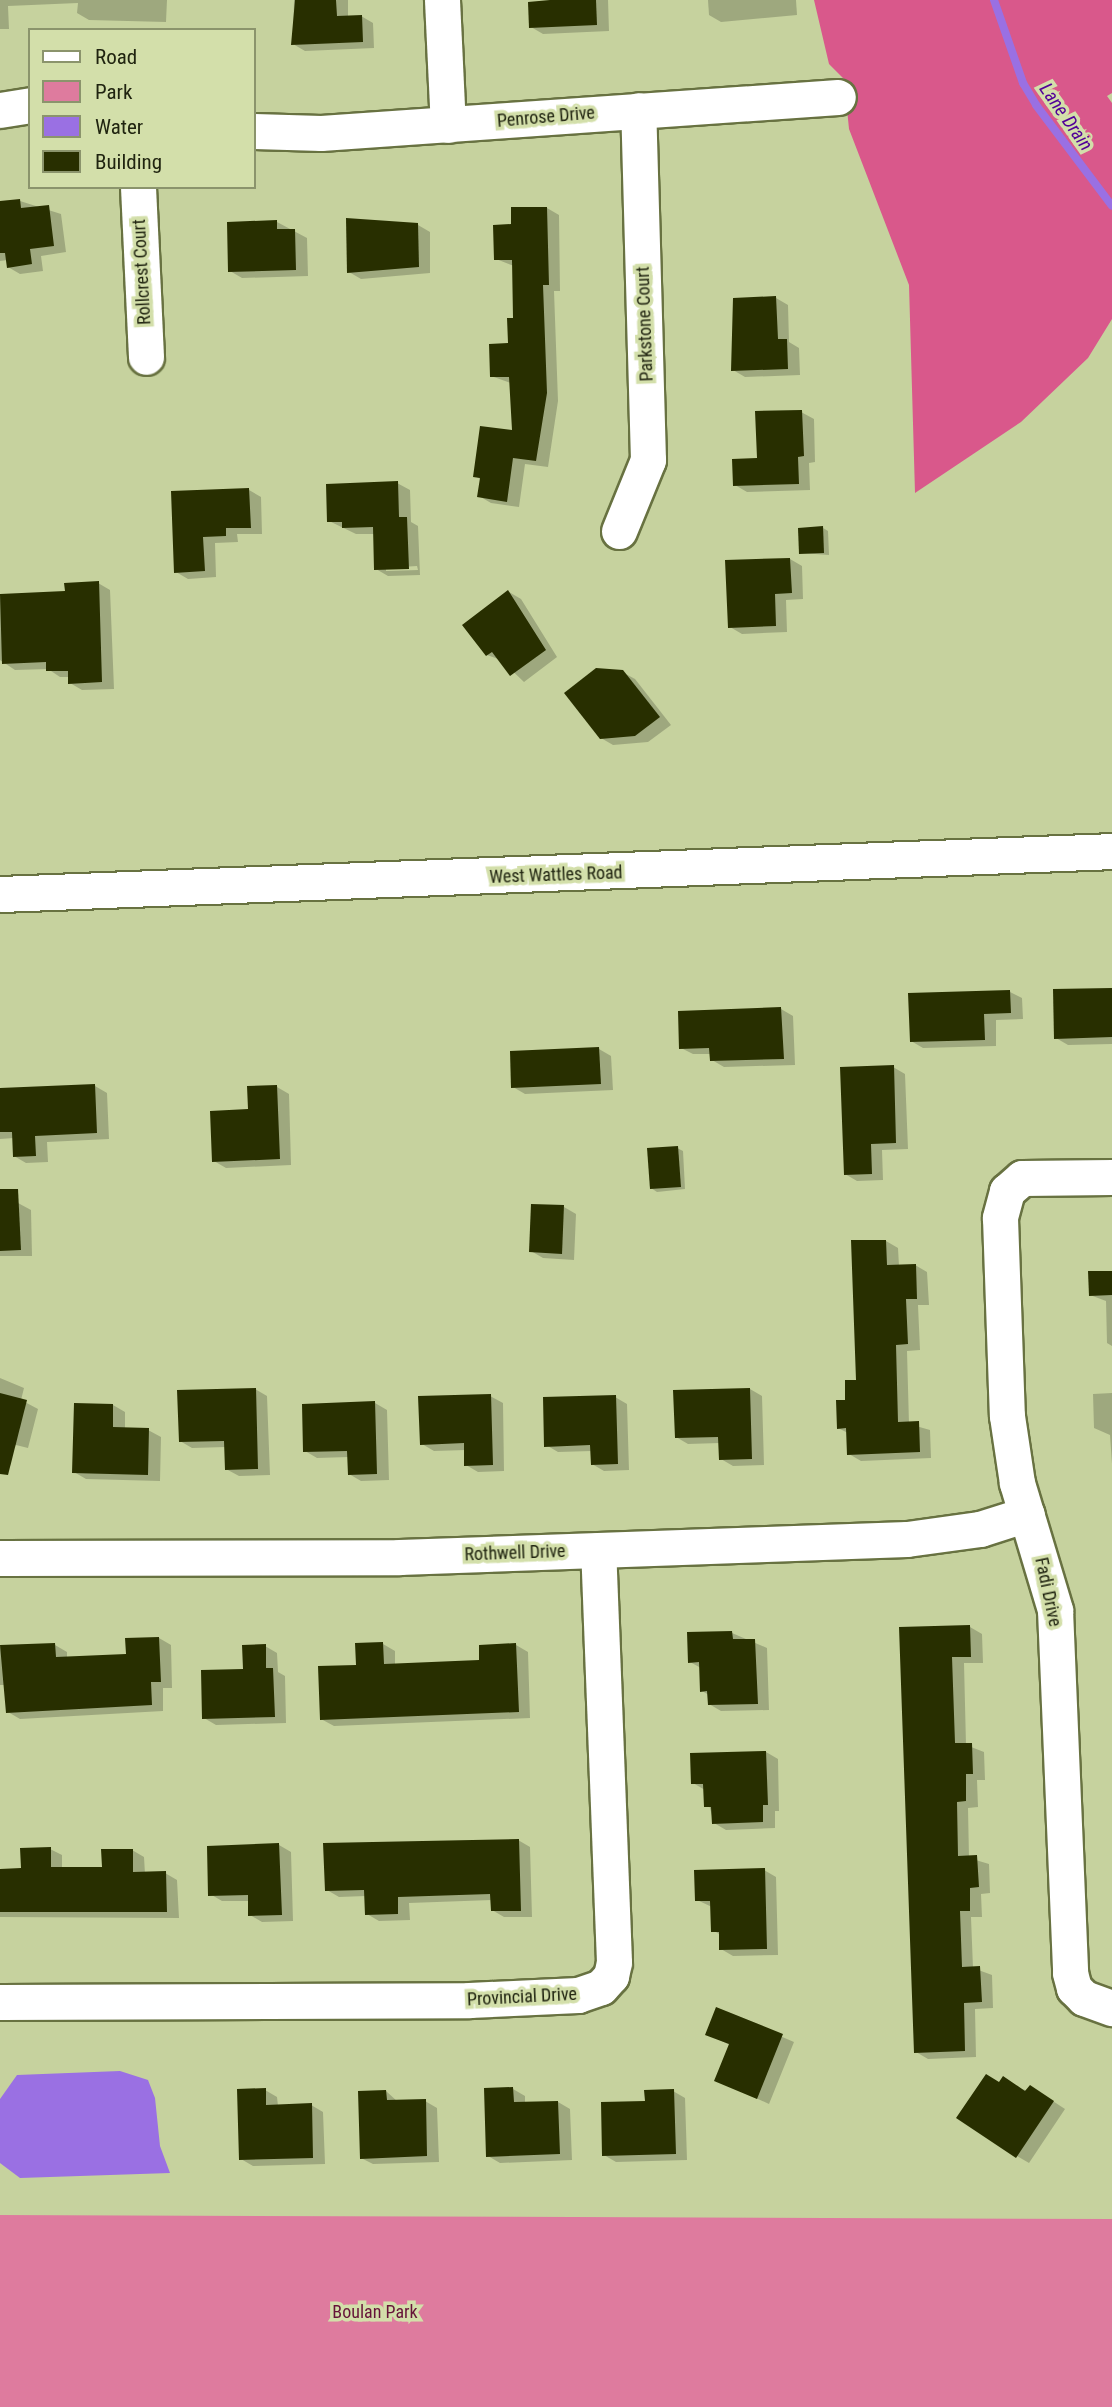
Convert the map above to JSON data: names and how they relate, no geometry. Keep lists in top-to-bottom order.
{
  "streets": {
    "street": [
      "Penrose Drive",
      "Rollcrest Court",
      "Parkstone Court",
      "West Wattles Road",
      "Rothwell Drive",
      "Fadi Drive",
      "Provincial Drive"
    ]
  },
  "crossings": [
    ["Penrose Drive", "Parkstone Court"],
    ["Rothwell Drive", "Fadi Drive"],
    ["Rothwell Drive", "Provincial Drive"]
  ],
  "water": ["Lane Drain"],
  "parks": ["Boulan Park"],
  "legend": [
    "Road",
    "Park",
    "Water",
    "Building"
  ]
}
